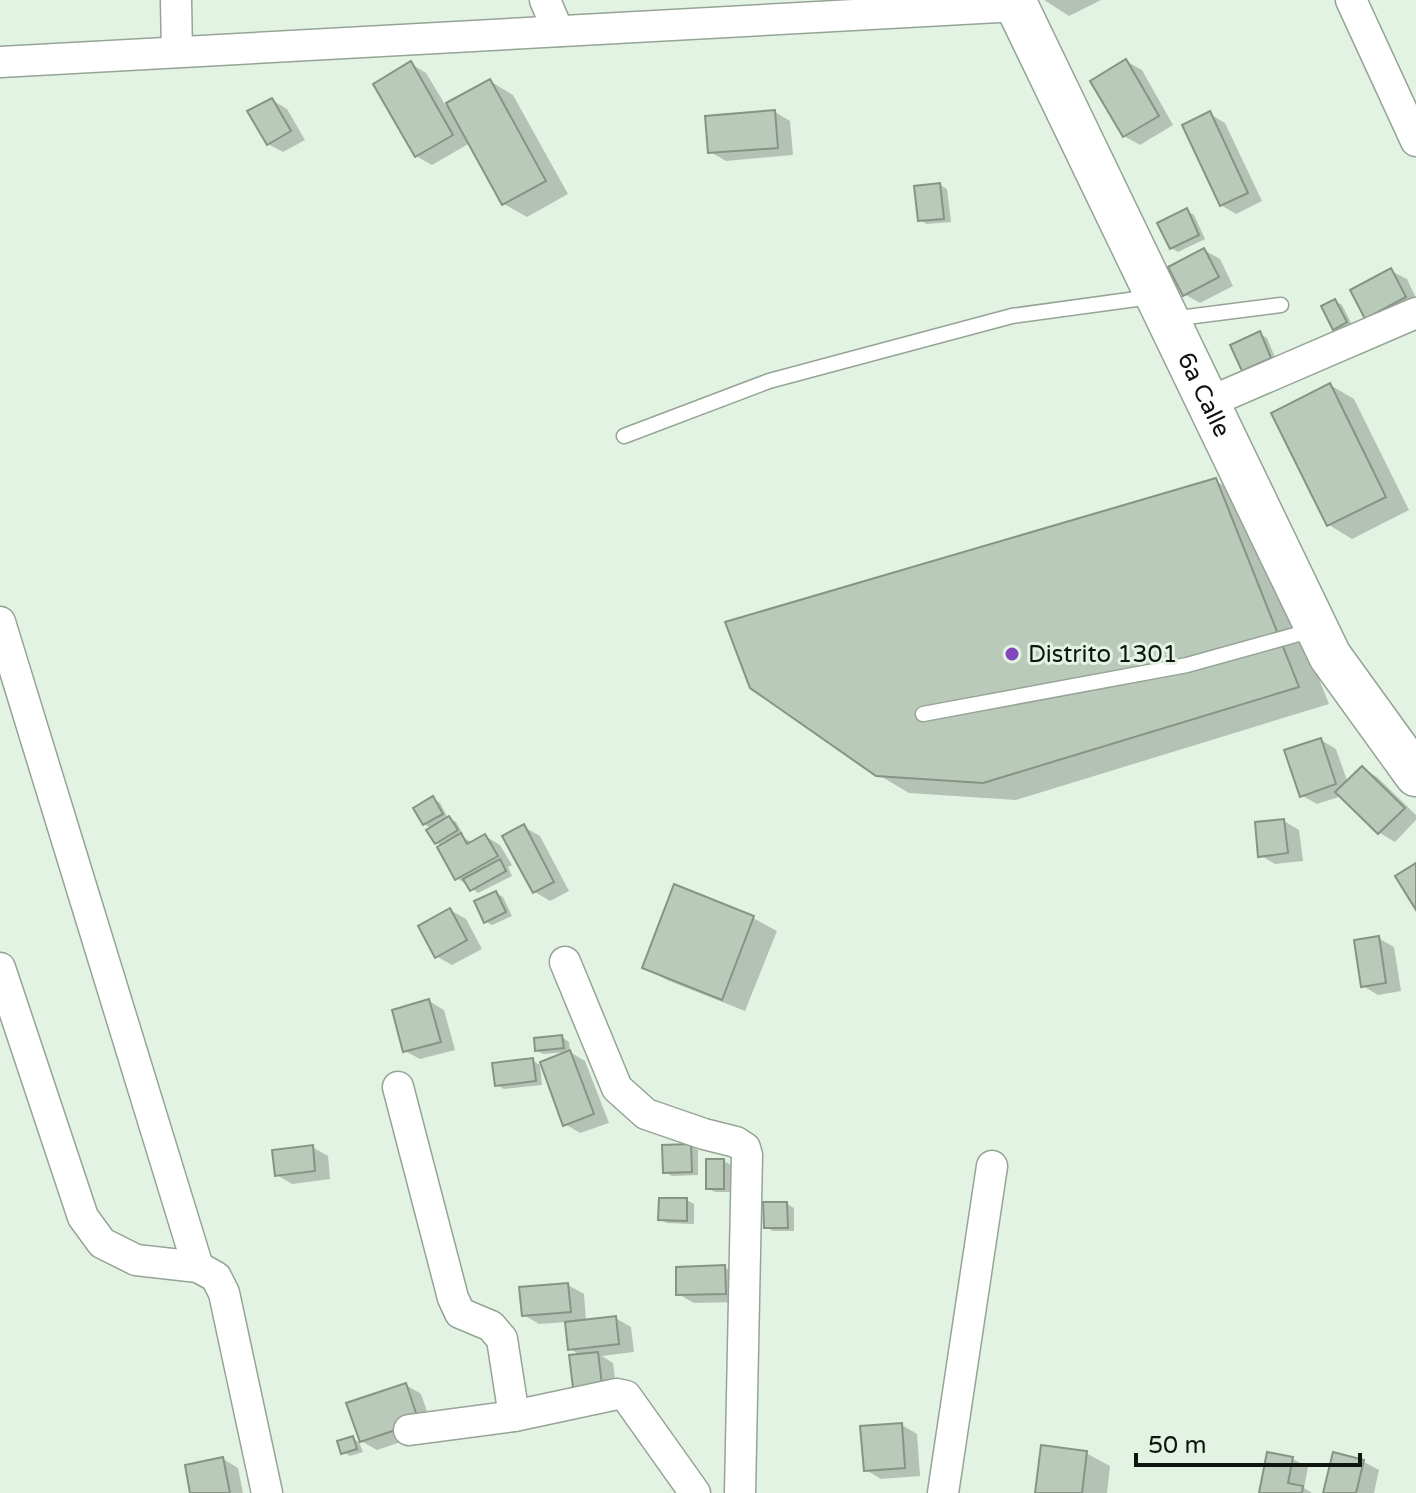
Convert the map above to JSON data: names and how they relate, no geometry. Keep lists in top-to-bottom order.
{
  "streets": {
    "main road": ["6a Calle"]
  },
  "places": ["Distrito 1301"],
  "scale_bar": "50 m"
}
